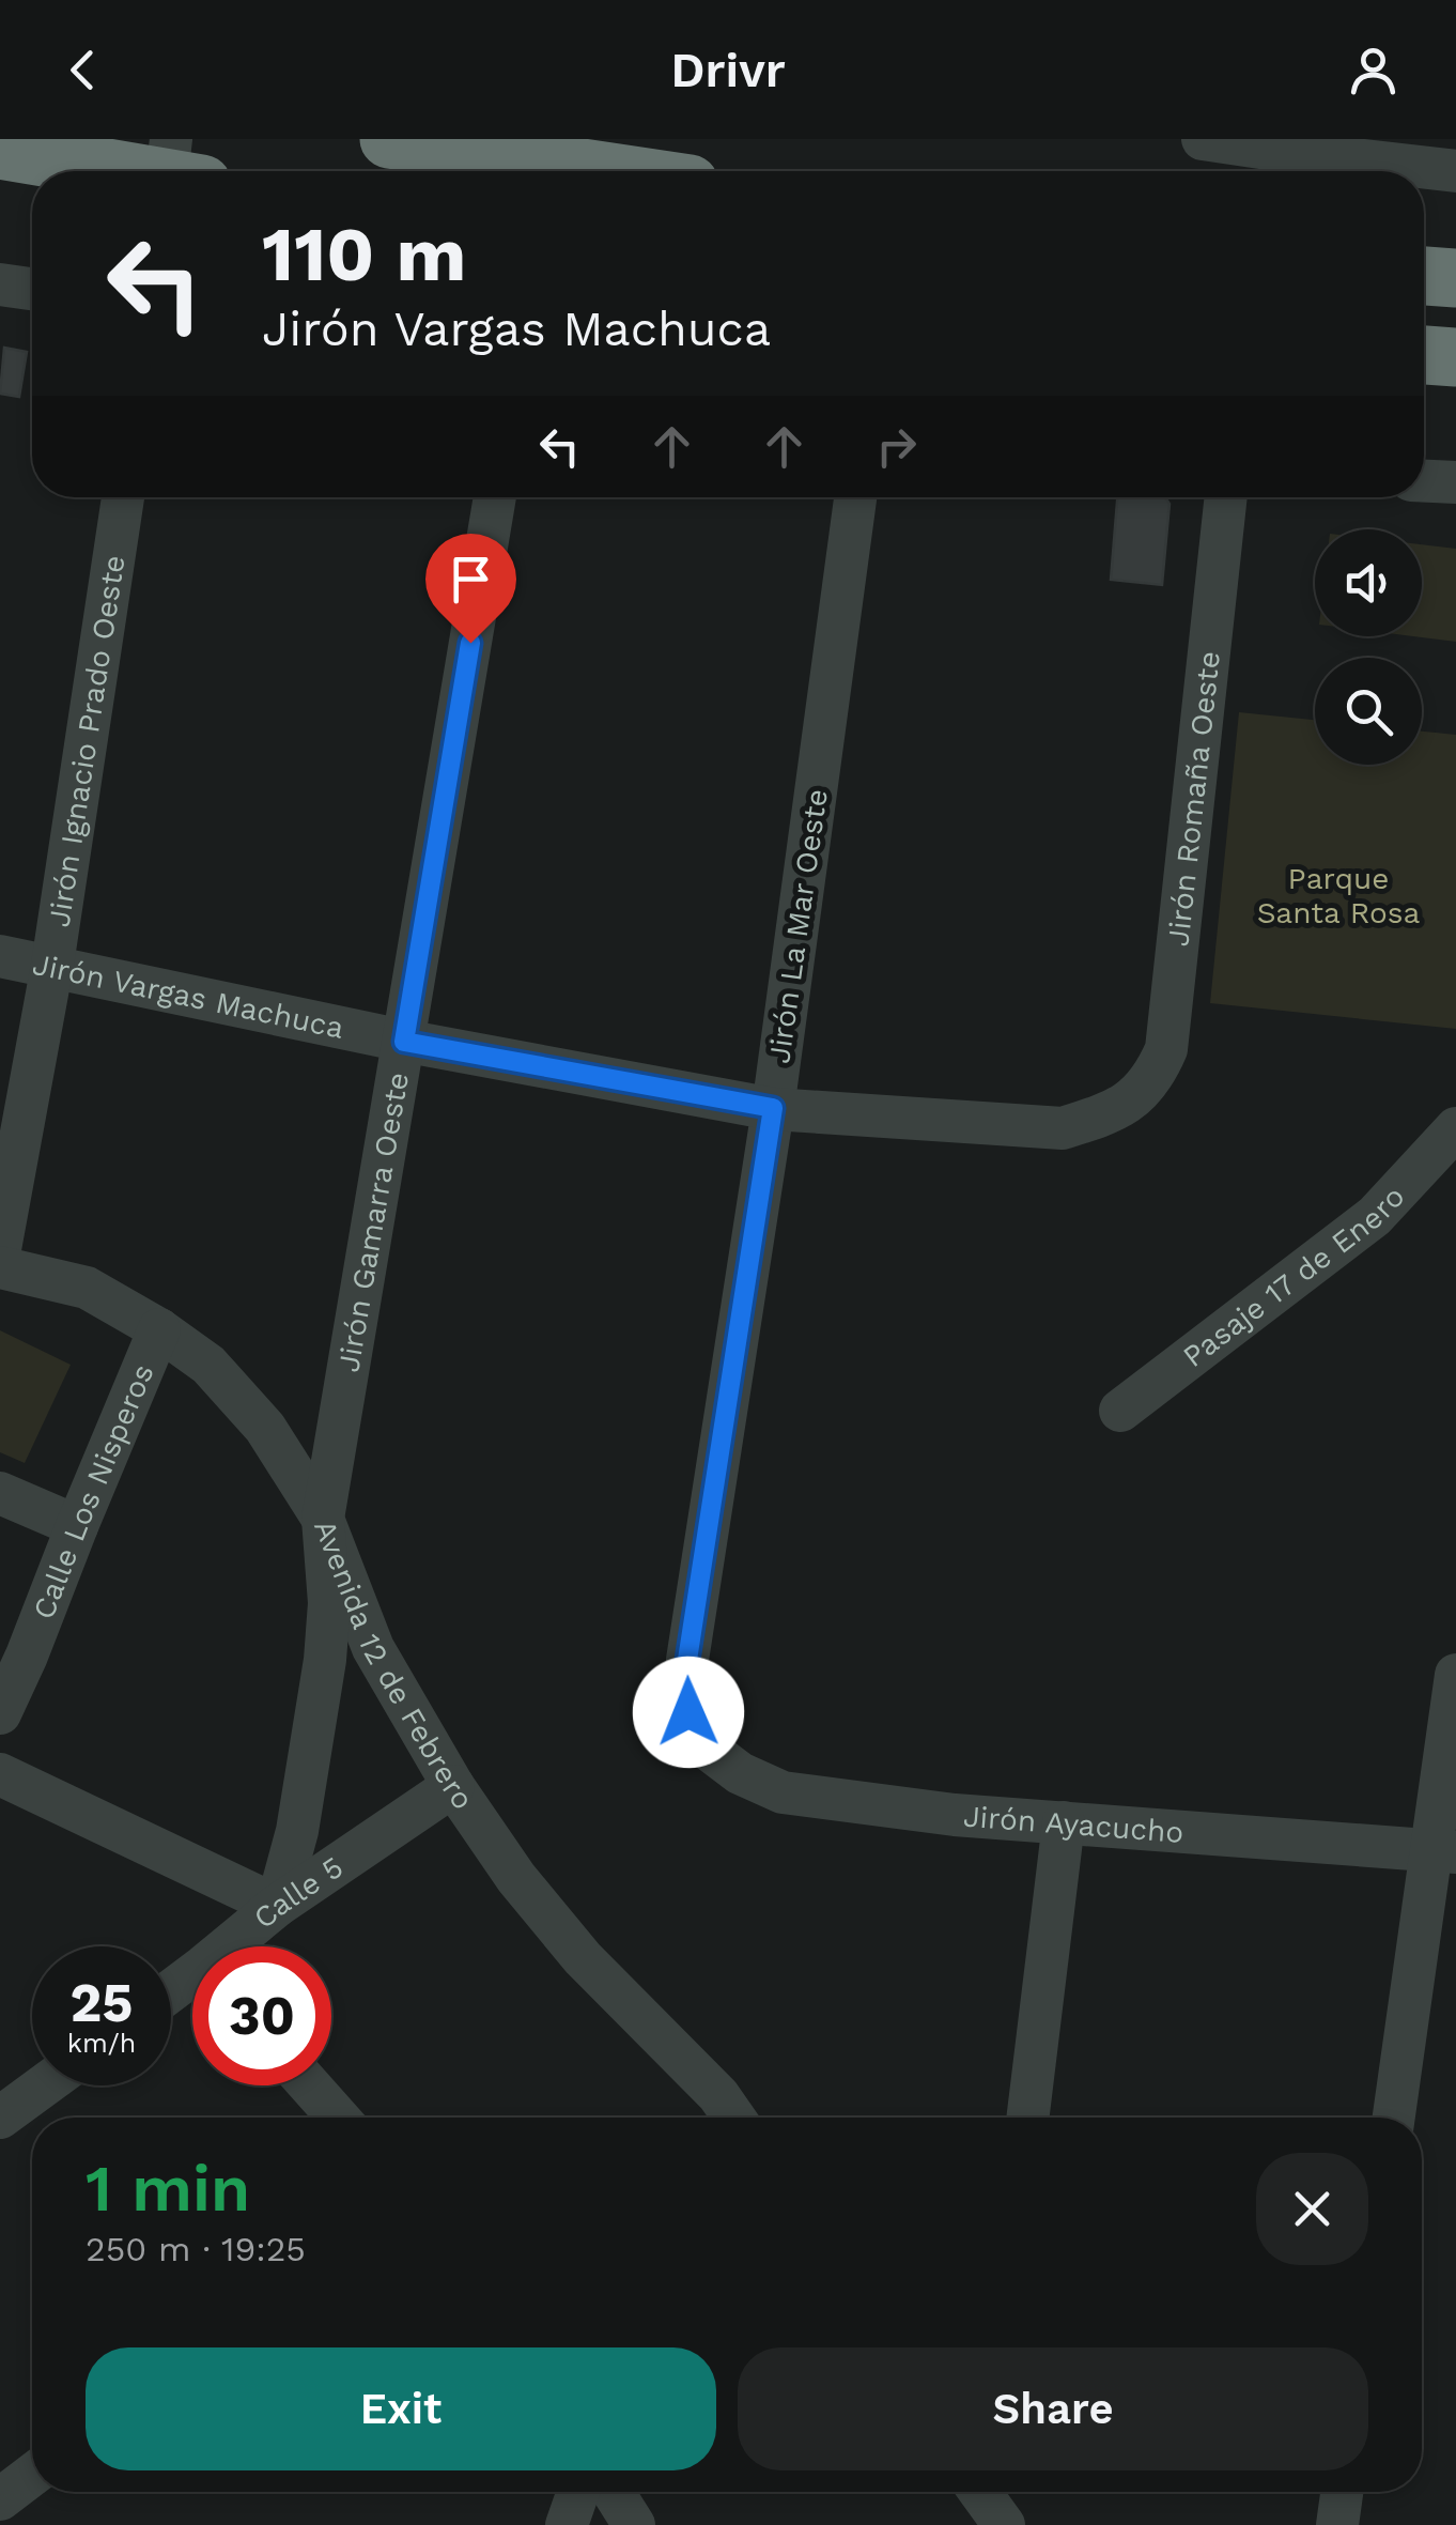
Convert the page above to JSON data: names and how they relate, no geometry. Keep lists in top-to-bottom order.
{
  "streets": {
    "street": [
      "Jirón Ignacio Prado Oeste",
      "Jirón Romaña Oeste",
      "Jirón La Mar Oeste",
      "Jirón Vargas Machuca",
      "Jirón Gamarra Oeste",
      "Pasaje 17 de Enero",
      "Calle Los Nisperos",
      "Avenida 12 de Febrero",
      "Jirón Ayacucho",
      "Calle 5"
    ]
  },
  "crossings": [
    ["Jirón Ignacio Prado Oeste", "Jirón Vargas Machuca"],
    ["Jirón Romaña Oeste", "Jirón Vargas Machuca"],
    ["Jirón La Mar Oeste", "Jirón Vargas Machuca"],
    ["Jirón La Mar Oeste", "Jirón Ayacucho"],
    ["Jirón Vargas Machuca", "Jirón Gamarra Oeste"],
    ["Jirón Gamarra Oeste", "Avenida 12 de Febrero"],
    ["Calle Los Nisperos", "Avenida 12 de Febrero"],
    ["Avenida 12 de Febrero", "Calle 5"]
  ],
  "parks": ["Parque Santa Rosa"],
  "page": {
    "header": "Drivr",
    "turn": ["110 m", "Jirón Vargas Machuca"],
    "speed": "25 km/h",
    "limit": "30",
    "heading": ["1 min", "250 m · 19:25"],
    "buttons": ["Exit", "Share"]
  }
}
